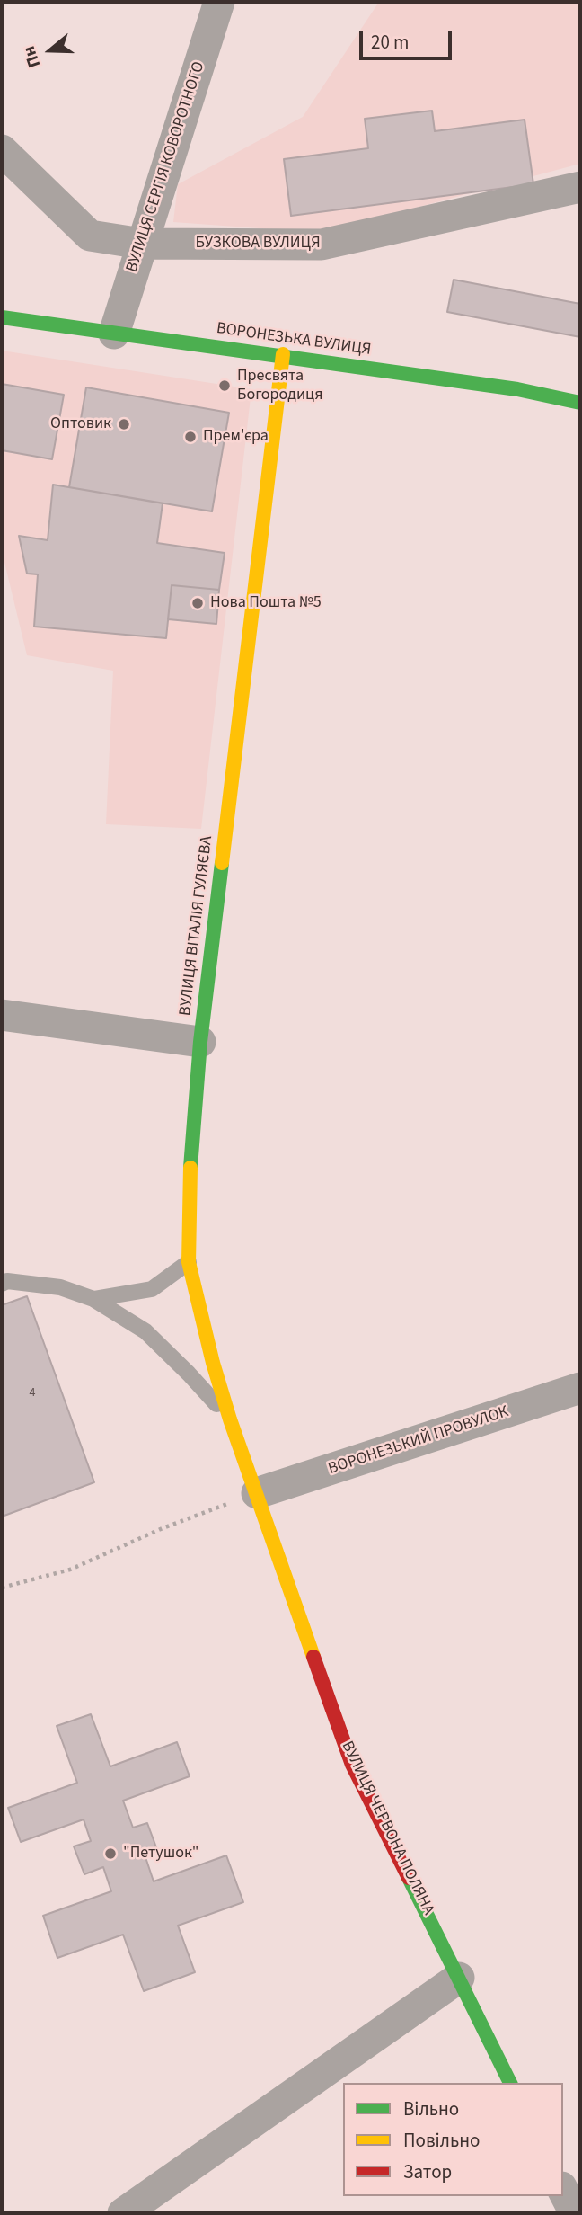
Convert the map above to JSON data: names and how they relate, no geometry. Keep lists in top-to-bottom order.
{
  "streets": {
    "street": [
      "ВУЛИЦЯ СЕРГІЯ КОВОРОТНОГО",
      "БУЗКОВА ВУЛИЦЯ",
      "ВОРОНЕЗЬКА ВУЛИЦЯ",
      "ВУЛИЦЯ ВІТАЛІЯ ГУЛЯЄВА",
      "ВОРОНЕЗЬКИЙ ПРОВУЛОК",
      "ВУЛИЦЯ ЧЕРВОНА ПОЛЯНА"
    ]
  },
  "crossings": [
    ["ВУЛИЦЯ СЕРГІЯ КОВОРОТНОГО", "БУЗКОВА ВУЛИЦЯ"],
    ["ВУЛИЦЯ СЕРГІЯ КОВОРОТНОГО", "ВОРОНЕЗЬКА ВУЛИЦЯ"],
    ["ВОРОНЕЗЬКА ВУЛИЦЯ", "ВУЛИЦЯ ВІТАЛІЯ ГУЛЯЄВА"],
    ["ВУЛИЦЯ ВІТАЛІЯ ГУЛЯЄВА", "ВОРОНЕЗЬКИЙ ПРОВУЛОК"],
    ["ВУЛИЦЯ ВІТАЛІЯ ГУЛЯЄВА", "ВУЛИЦЯ ЧЕРВОНА ПОЛЯНА"],
    ["ВОРОНЕЗЬКИЙ ПРОВУЛОК", "ВУЛИЦЯ ЧЕРВОНА ПОЛЯНА"]
  ],
  "places": [
    "Пресвята Богородиця",
    "Оптовик",
    "Прем'єра",
    "Нова Пошта №5",
    "\"Петушок\""
  ],
  "house_numbers": ["4"],
  "legend": ["Вільно", "Повільно", "Затор"],
  "scale_bar": "20 m",
  "north": "left"
}
